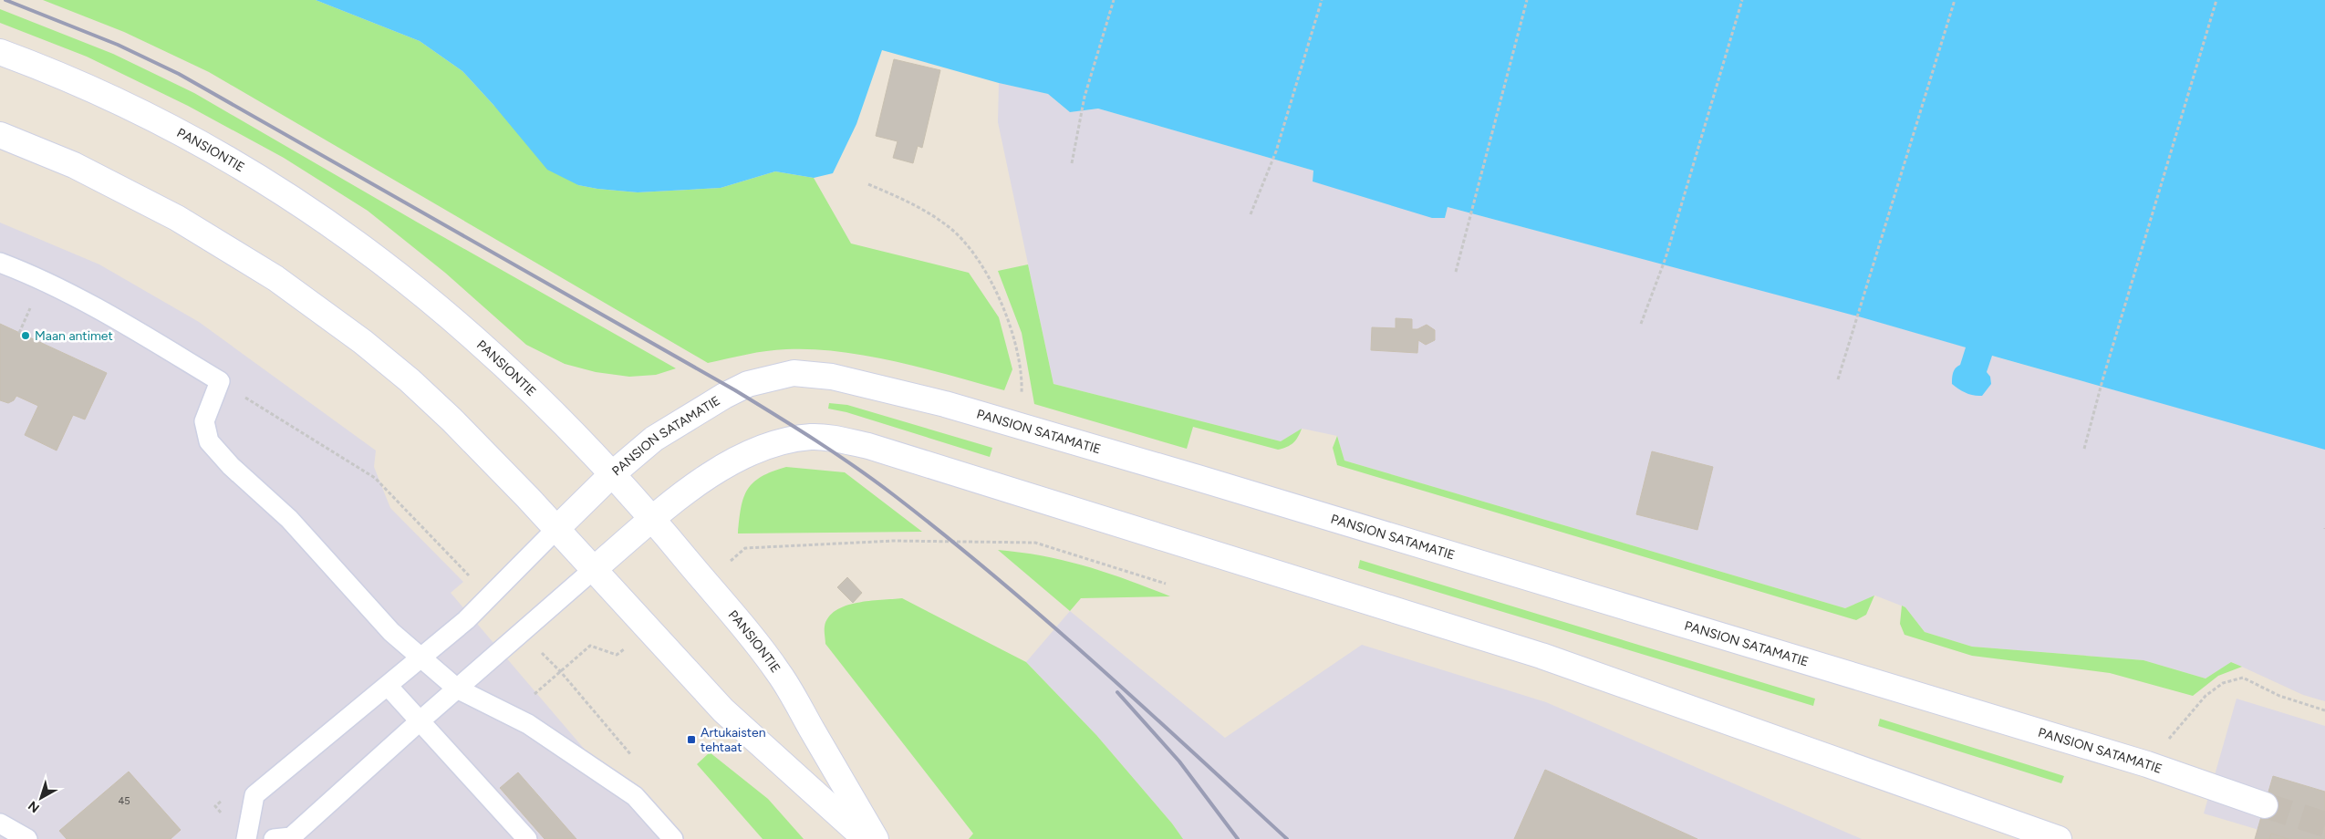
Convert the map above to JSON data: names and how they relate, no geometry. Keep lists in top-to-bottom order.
{
  "streets": {
    "street": ["PANSIONTIE", "PANSION SATAMATIE"]
  },
  "crossings": [
    ["PANSIONTIE", "PANSION SATAMATIE"]
  ],
  "places": {
    "other": ["Maan antimet"],
    "transit": ["Artukaisten tehtaat"]
  },
  "house_numbers": ["45"],
  "north": "bottom left"
}
